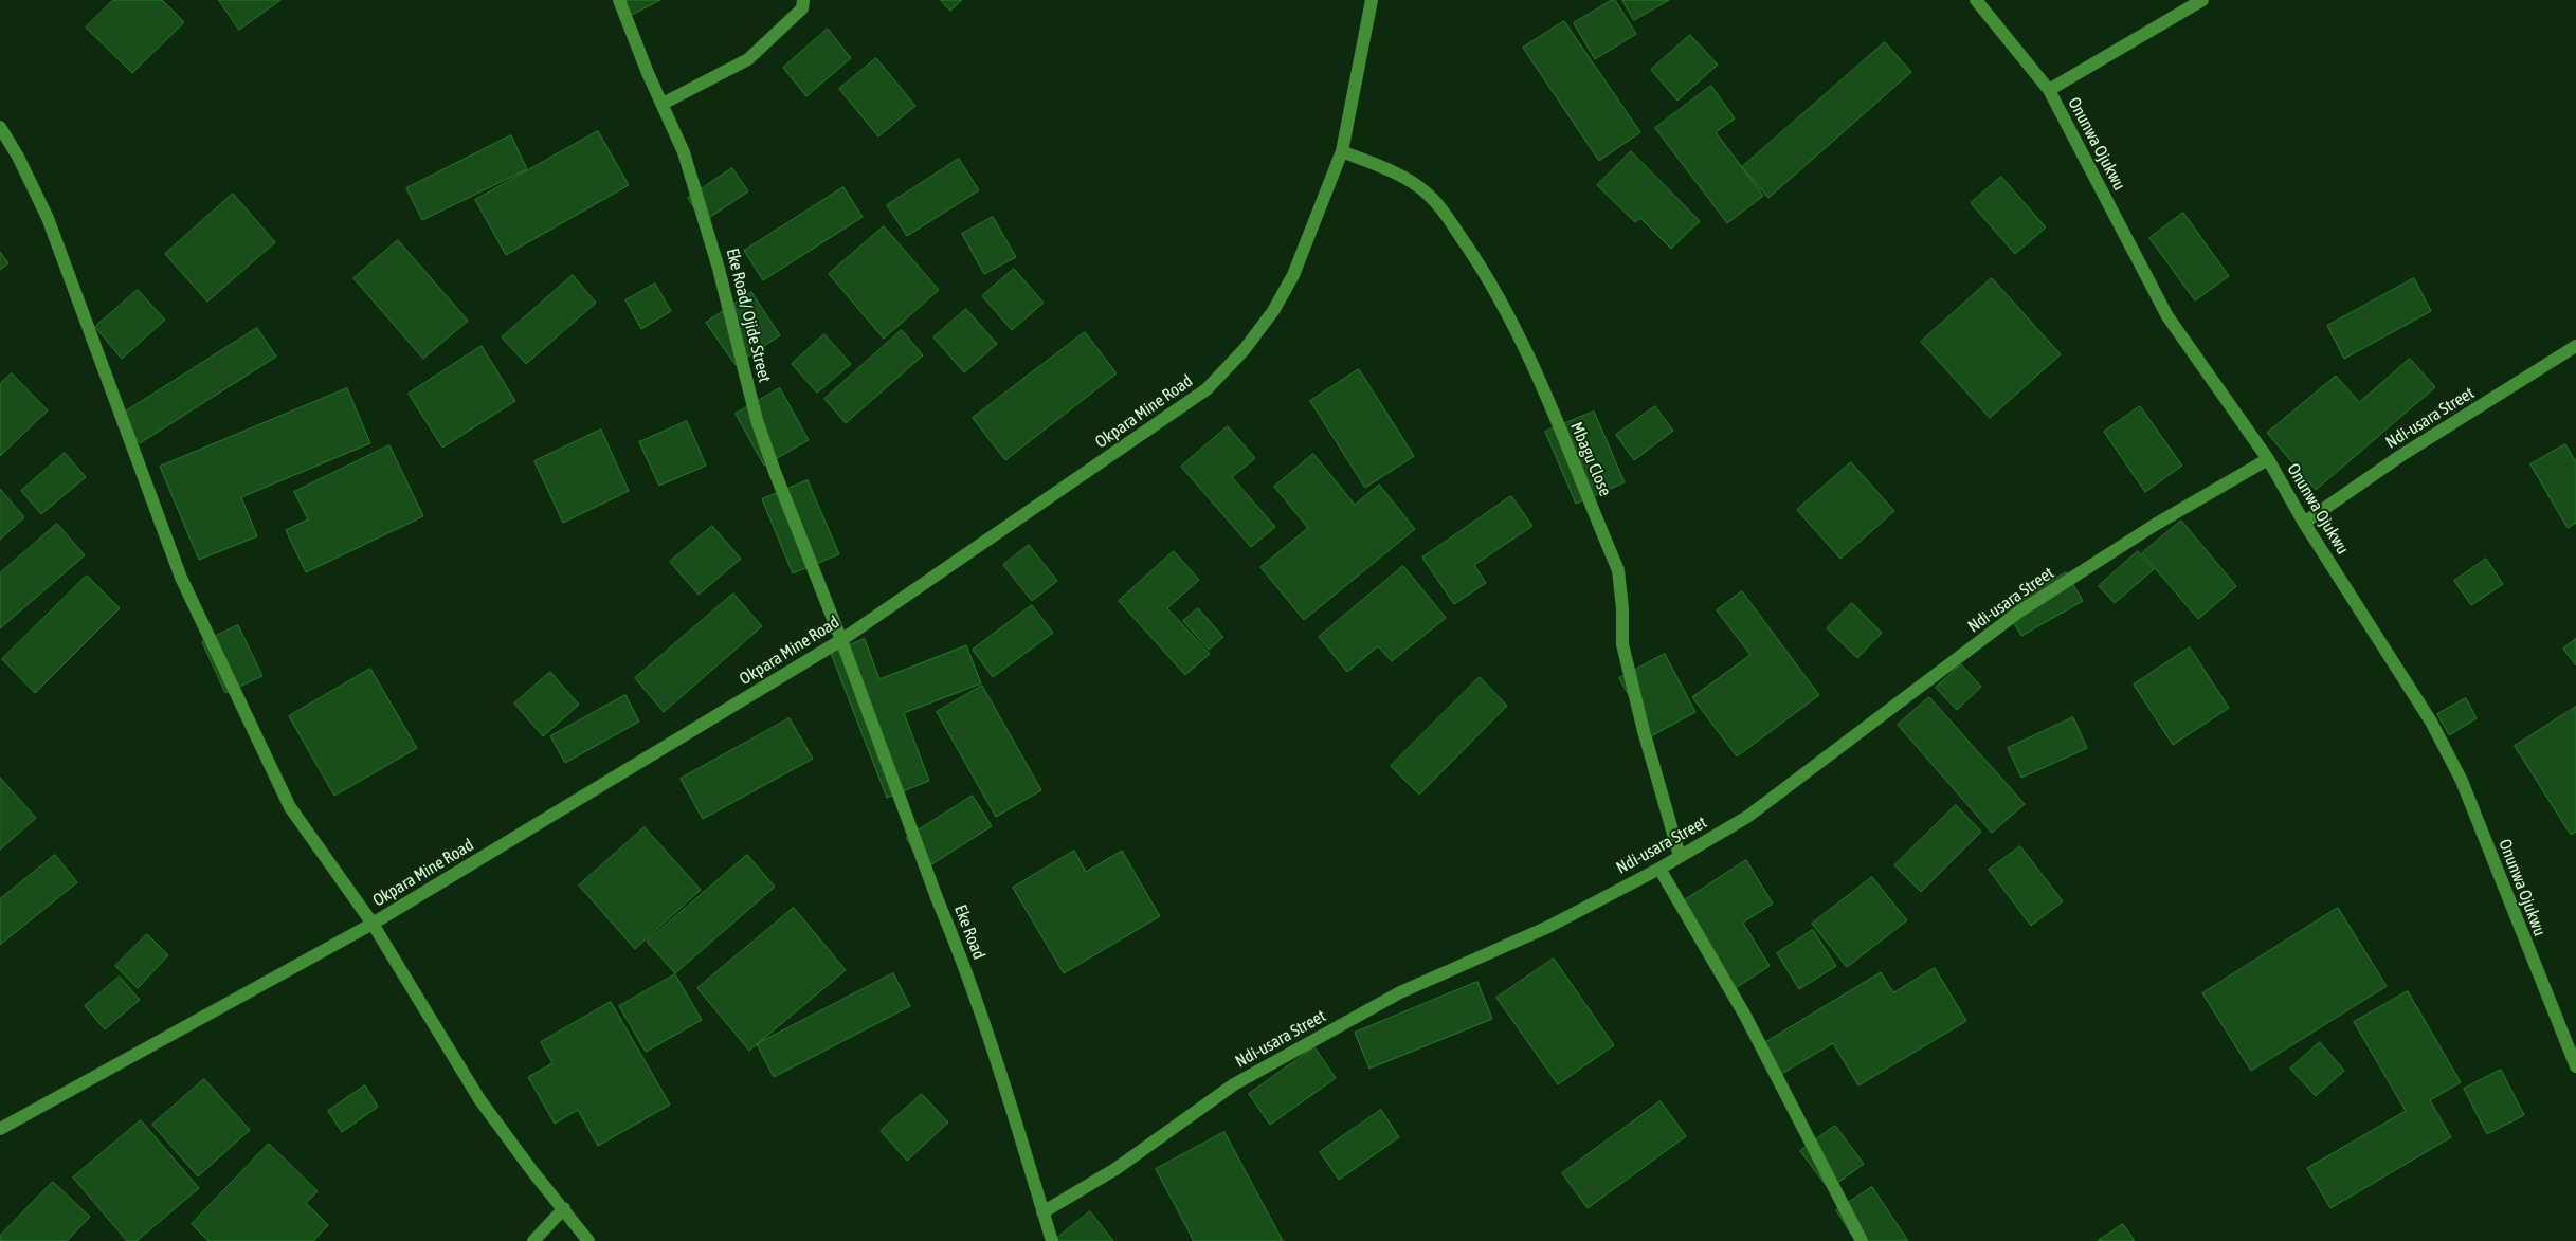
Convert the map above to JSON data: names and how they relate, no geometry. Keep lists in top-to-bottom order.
{
  "streets": {
    "street": [
      "Onunwa Ojukwu",
      "Eke Road/ Ojide Street",
      "Okpara Mine Road",
      "Ndi-usara Street",
      "Mbagu Close",
      "Eke Road"
    ]
  },
  "crossings": [
    ["Onunwa Ojukwu", "Ndi-usara Street"],
    ["Eke Road/ Ojide Street", "Okpara Mine Road"],
    ["Eke Road/ Ojide Street", "Eke Road"],
    ["Okpara Mine Road", "Mbagu Close"],
    ["Okpara Mine Road", "Eke Road"],
    ["Ndi-usara Street", "Mbagu Close"],
    ["Ndi-usara Street", "Eke Road"]
  ]
}
